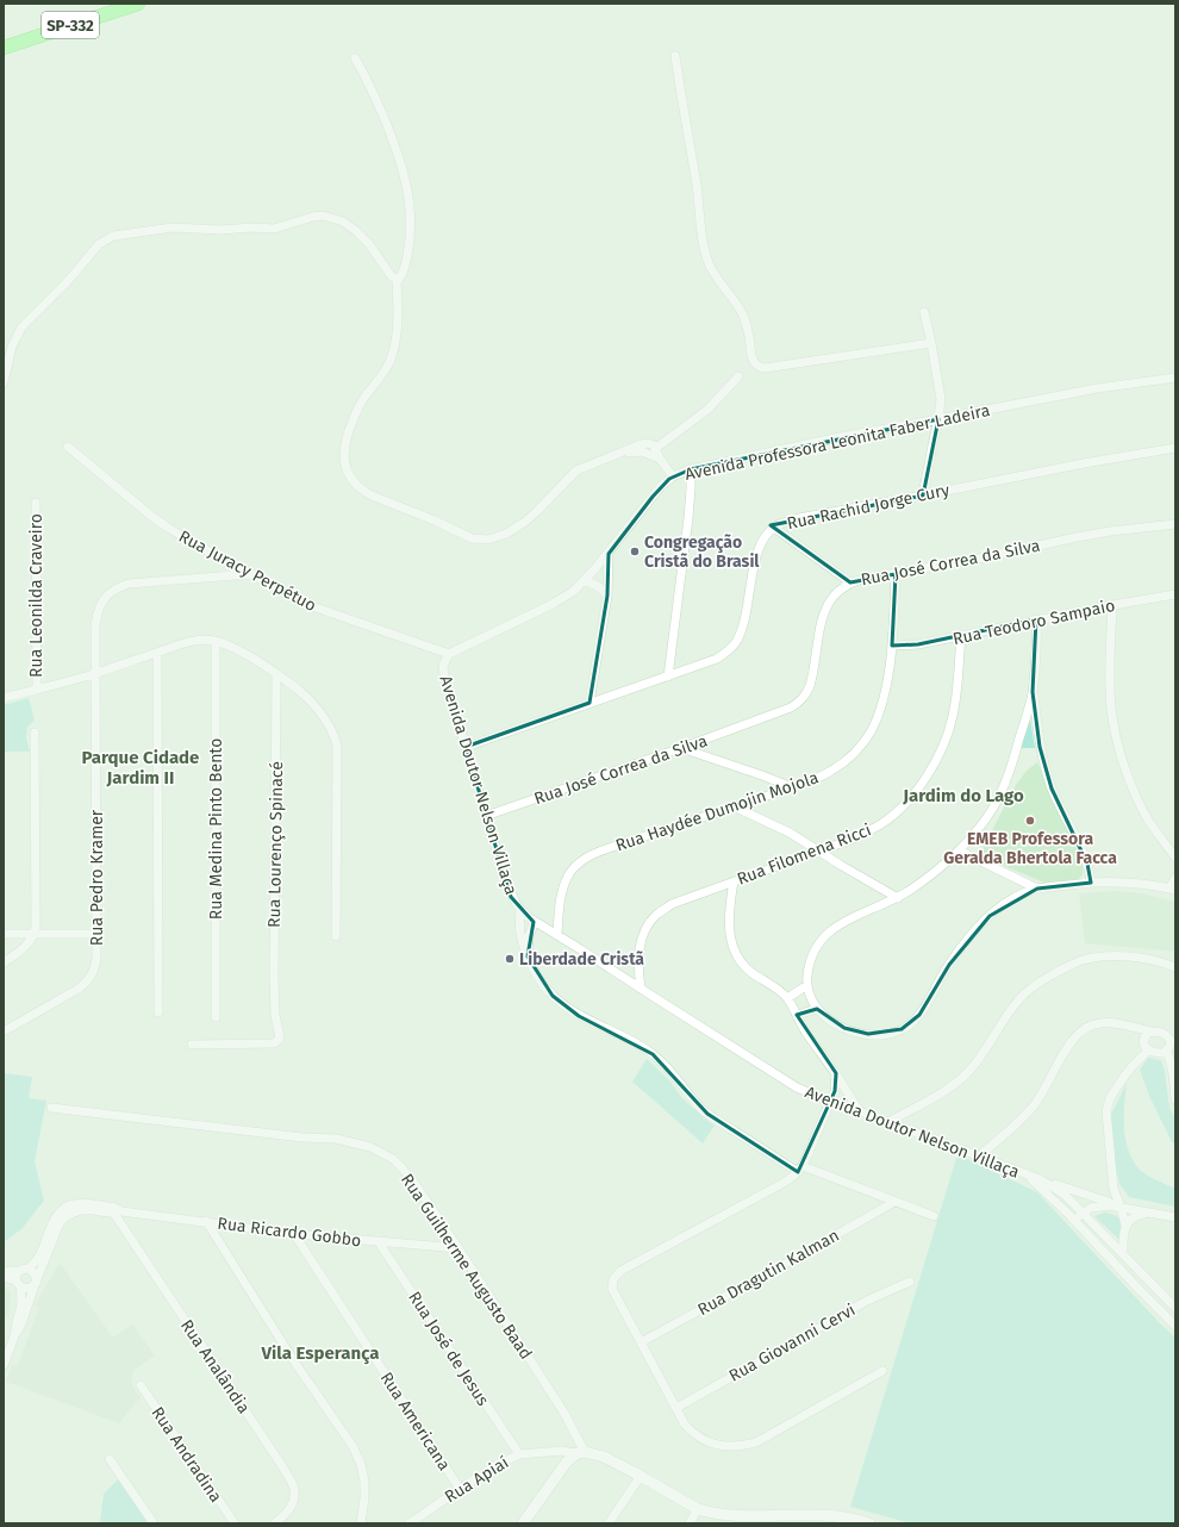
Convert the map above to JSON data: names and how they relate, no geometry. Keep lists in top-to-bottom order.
{
  "streets": {
    "main road": ["SP-332"],
    "street": [
      "Avenida Professora Leonita Faber Ladeira",
      "Rua Rachid Jorge Cury",
      "Rua José Correa da Silva",
      "Rua Juracy Perpétuo",
      "Rua Leonilda Craveiro",
      "Rua Teodoro Sampaio",
      "Avenida Doutor Nelson Villaça",
      "Rua Haydée Dumojin Mojola",
      "Rua Medina Pinto Bento",
      "Rua Lourenço Spinacé",
      "Rua Filomena Ricci",
      "Rua Pedro Kramer",
      "Rua Ricardo Gobbo",
      "Rua Guilherme Augusto Baad",
      "Rua Dragutin Kalman",
      "Rua Giovanni Cervi",
      "Rua José de Jesus",
      "Rua Analândia",
      "Rua Americana",
      "Rua Andradina",
      "Rua Apiaí"
    ]
  },
  "crossings": [
    ["Avenida Professora Leonita Faber Ladeira", "Rua Juracy Perpétuo"],
    ["Avenida Professora Leonita Faber Ladeira", "Avenida Doutor Nelson Villaça"],
    ["Rua Rachid Jorge Cury", "Avenida Doutor Nelson Villaça"],
    ["Rua José Correa da Silva", "Avenida Doutor Nelson Villaça"],
    ["Rua José Correa da Silva", "Rua Haydée Dumojin Mojola"],
    ["Rua Juracy Perpétuo", "Avenida Doutor Nelson Villaça"],
    ["Rua Juracy Perpétuo", "Rua Pedro Kramer"],
    ["Rua Teodoro Sampaio", "Rua Haydée Dumojin Mojola"],
    ["Rua Teodoro Sampaio", "Rua Filomena Ricci"],
    ["Avenida Doutor Nelson Villaça", "Rua Haydée Dumojin Mojola"],
    ["Avenida Doutor Nelson Villaça", "Rua Filomena Ricci"],
    ["Rua Ricardo Gobbo", "Rua Guilherme Augusto Baad"],
    ["Rua Ricardo Gobbo", "Rua José de Jesus"],
    ["Rua Ricardo Gobbo", "Rua Analândia"],
    ["Rua Ricardo Gobbo", "Rua Americana"],
    ["Rua Guilherme Augusto Baad", "Rua Apiaí"],
    ["Rua José de Jesus", "Rua Apiaí"],
    ["Rua Americana", "Rua Apiaí"]
  ],
  "districts": ["Parque Cidade Jardim II", "Jardim do Lago", "Vila Esperança"],
  "places": ["Congregação Cristã do Brasil", "EMEB Professora Geralda Bhertola Facca", "Liberdade Cristã"]
}
